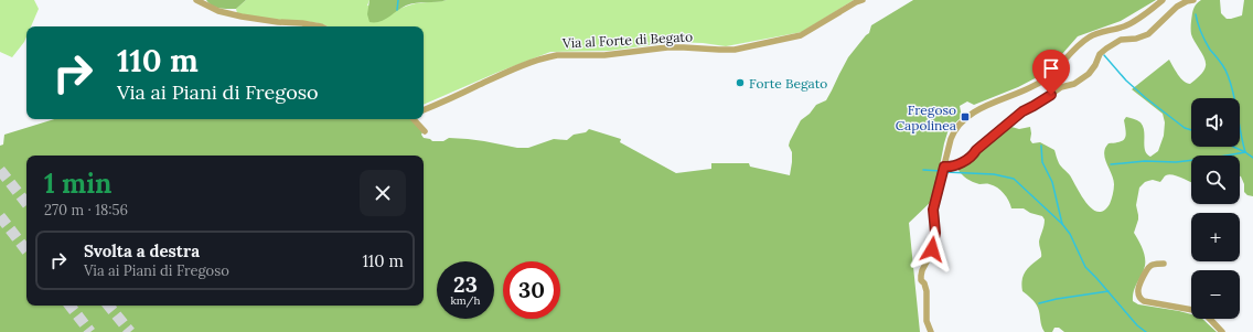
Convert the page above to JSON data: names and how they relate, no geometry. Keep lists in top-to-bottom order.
{
  "streets": {
    "street": ["Via al Forte di Begato"]
  },
  "places": {
    "other": ["Forte Begato"],
    "transit": ["Fregoso Capolinea"]
  },
  "page": {
    "turn": ["110 m", "Via ai Piani di Fregoso"],
    "map_buttons": ["+", "−"],
    "heading": ["1 min", "270 m · 18:56"],
    "list": [
      {
        "name": "Svolta a destra",
        "note": "Via ai Piani di Fregoso",
        "value": "110 m"
      }
    ],
    "speed": "23 km/h",
    "limit": "30"
  }
}
